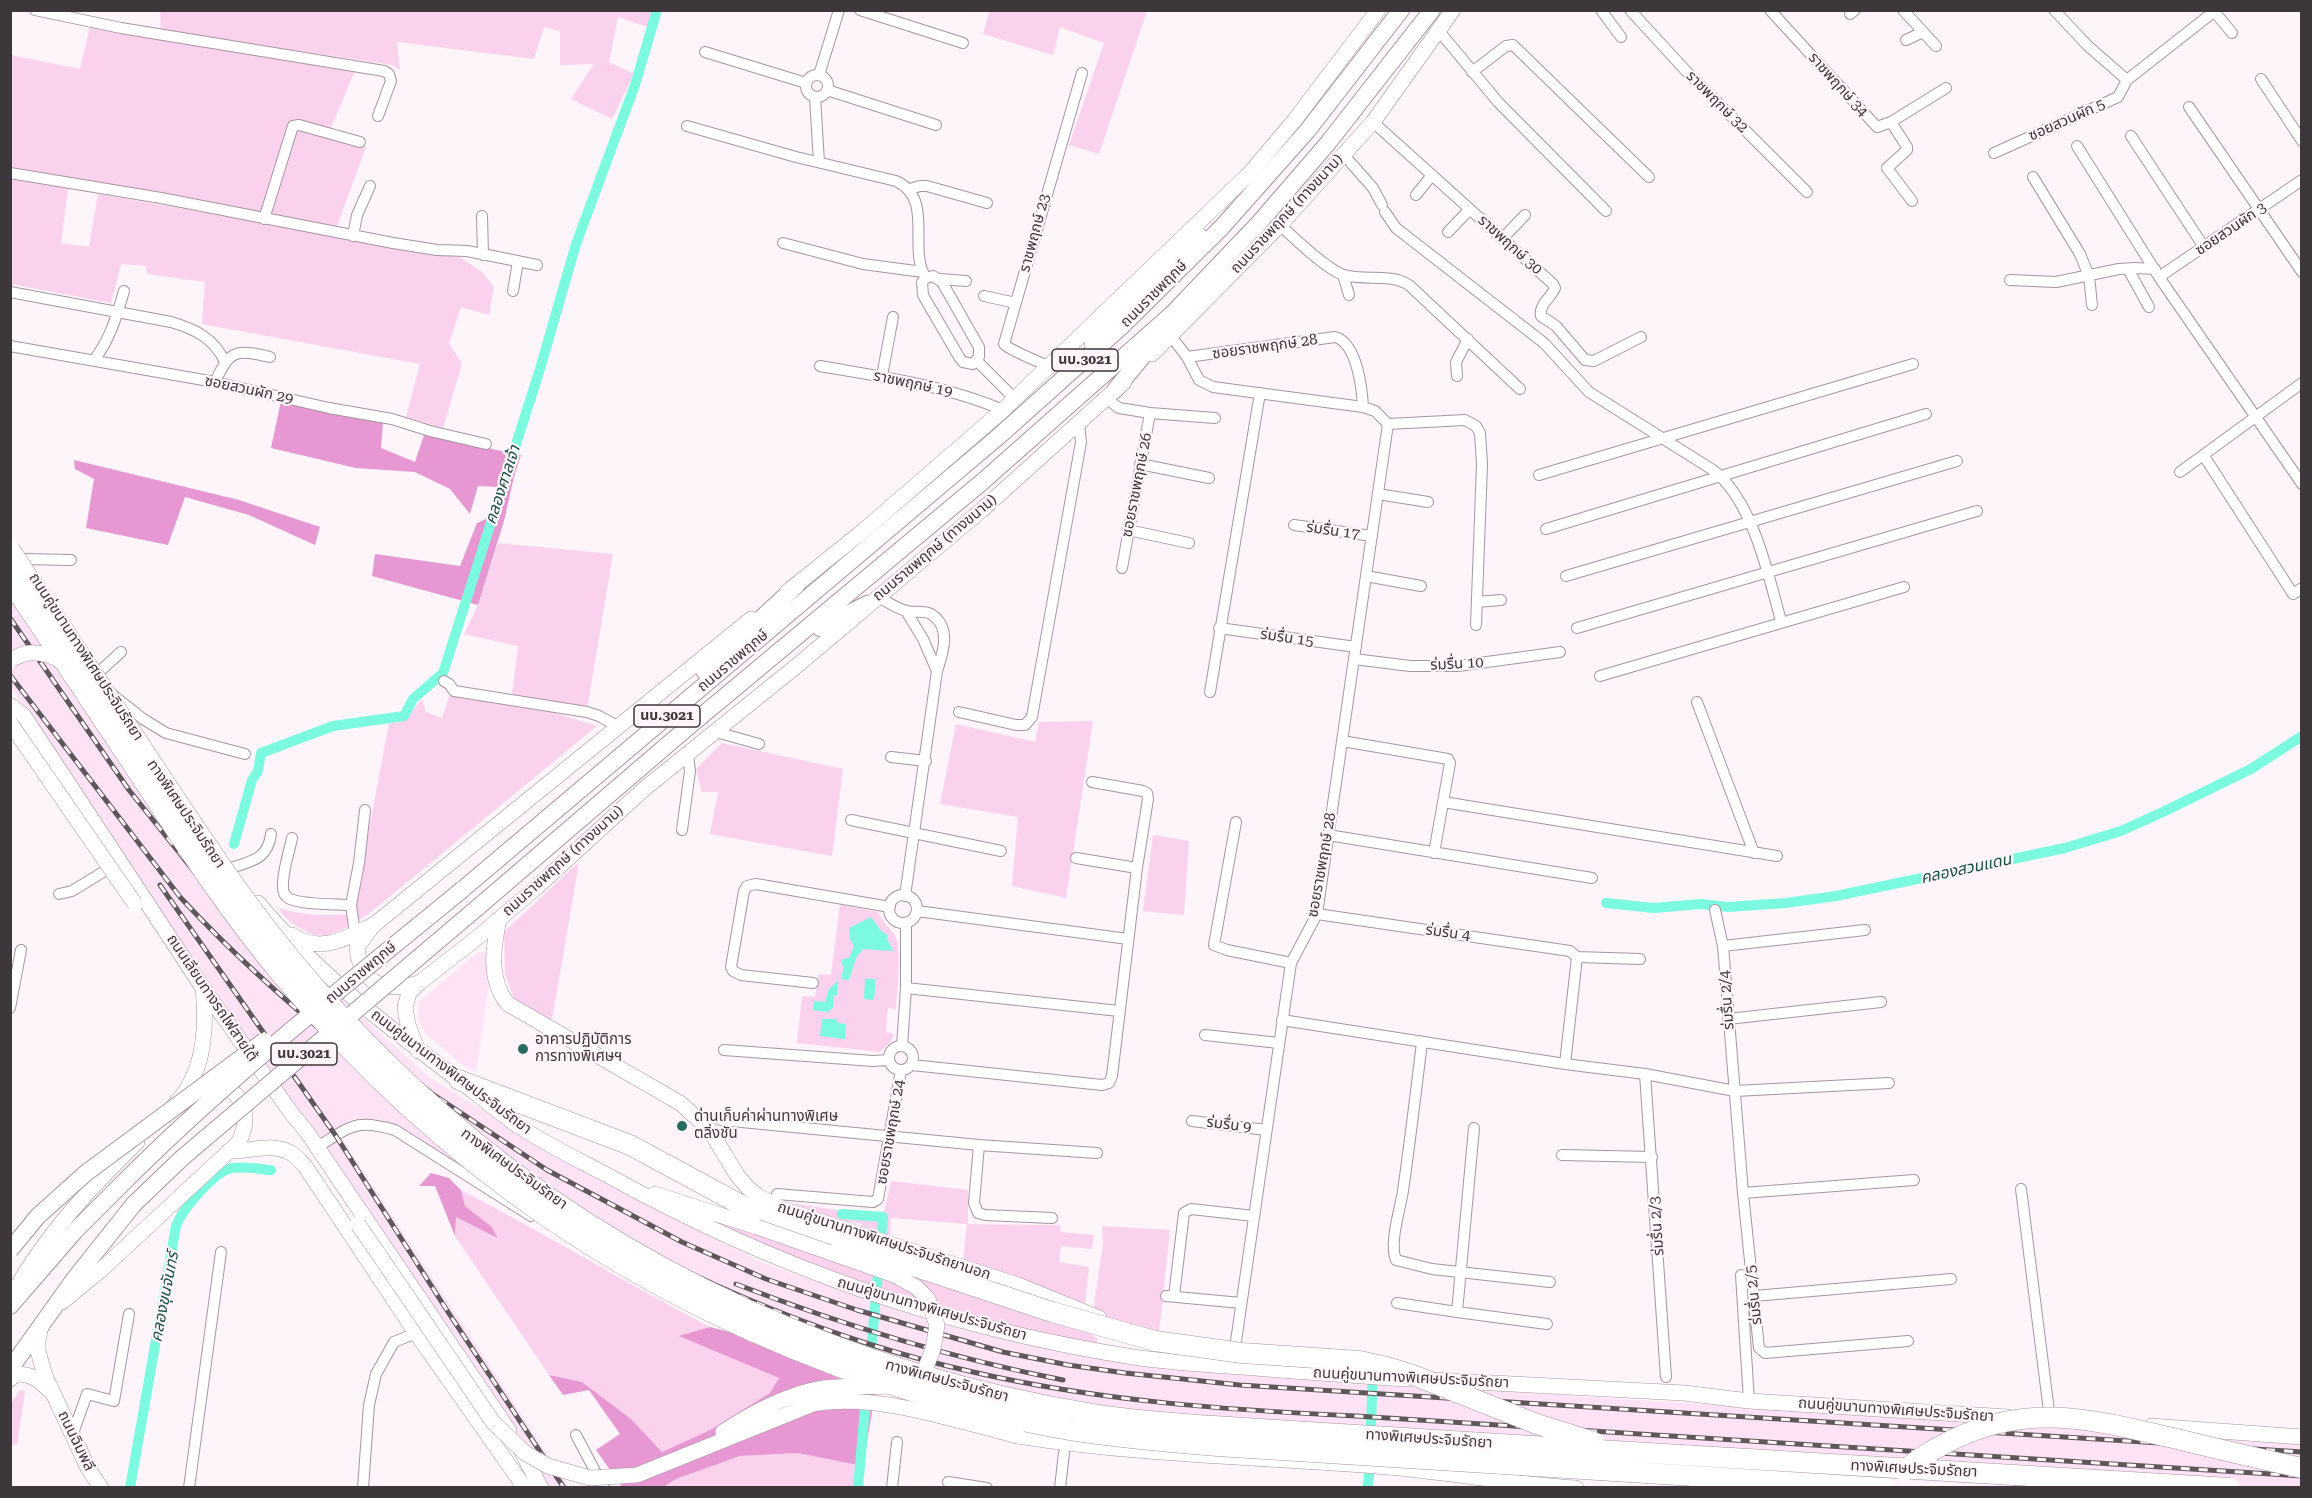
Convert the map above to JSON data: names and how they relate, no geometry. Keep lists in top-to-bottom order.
{
  "streets": {
    "highway": ["ทางพิเศษประจิมรัถยา"],
    "main road": [
      "ถนนราชพฤกษ์ (ทางขนาน)",
      "ถนนราชพฤกษ์",
      "นบ.3021",
      "ถนนคู่ขนานทางพิเศษประจิมรัถยา",
      "ถนนเลียบทางรถไฟสายใต้",
      "ถนนคู่ขนานทางพิเศษประจิมรัถยานอก",
      "ถนนฉิมพลี"
    ],
    "street": [
      "ราชพฤกษ์ 34",
      "ราชพฤกษ์ 32",
      "ซอยสวนผัก 5",
      "ซอยสวนผัก 3",
      "ราชพฤกษ์ 23",
      "ราชพฤกษ์ 30",
      "ซอยราชพฤกษ์ 28",
      "ราชพฤกษ์ 19",
      "ซอยสวนผัก 29",
      "ซอยราชพฤกษ์ 26",
      "ร่มรื่น 17",
      "ร่มรื่น 15",
      "ร่มรื่น 10",
      "ร่มรื่น 4",
      "ร่มรื่น 2/4",
      "ร่มรื่น 9",
      "ซอยราชพฤกษ์ 24",
      "ร่มรื่น 2/3",
      "ร่มรื่น 2/5"
    ]
  },
  "crossings": [
    ["ถนนราชพฤกษ์ (ทางขนาน)", "ราชพฤกษ์ 30"],
    ["ถนนราชพฤกษ์ (ทางขนาน)", "ซอยราชพฤกษ์ 28"],
    ["ถนนราชพฤกษ์ (ทางขนาน)", "ซอยราชพฤกษ์ 26"],
    ["ถนนราชพฤกษ์ (ทางขนาน)", "ถนนคู่ขนานทางพิเศษประจิมรัถยา"],
    ["ถนนราชพฤกษ์ (ทางขนาน)", "ถนนคู่ขนานทางพิเศษประจิมรัถยานอก"],
    ["ราชพฤกษ์ 23", "นบ.3021"],
    ["ถนนราชพฤกษ์", "ถนนฉิมพลี"],
    ["ซอยราชพฤกษ์ 28", "ร่มรื่น 17"],
    ["ซอยราชพฤกษ์ 28", "ร่มรื่น 15"],
    ["ซอยราชพฤกษ์ 28", "ถนนคู่ขนานทางพิเศษประจิมรัถยา"],
    ["ซอยราชพฤกษ์ 28", "ร่มรื่น 10"],
    ["ซอยราชพฤกษ์ 28", "ร่มรื่น 4"],
    ["ซอยราชพฤกษ์ 28", "ร่มรื่น 9"],
    ["นบ.3021", "ราชพฤกษ์ 19"],
    ["ถนนคู่ขนานทางพิเศษประจิมรัถยา", "ทางพิเศษประจิมรัถยา"],
    ["ถนนคู่ขนานทางพิเศษประจิมรัถยา", "ถนนคู่ขนานทางพิเศษประจิมรัถยานอก"],
    ["ร่มรื่น 2/4", "ร่มรื่น 2/5"]
  ],
  "water": ["คลองศาลเจ้า", "คลองสวนแดน", "คลองขุนจันทร์"],
  "places": ["อาคารปฏิบัติการ การทางพิเศษฯ", "ด่านเก็บค่าผ่านทางพิเศษ ตลิ่งชัน"]
}
